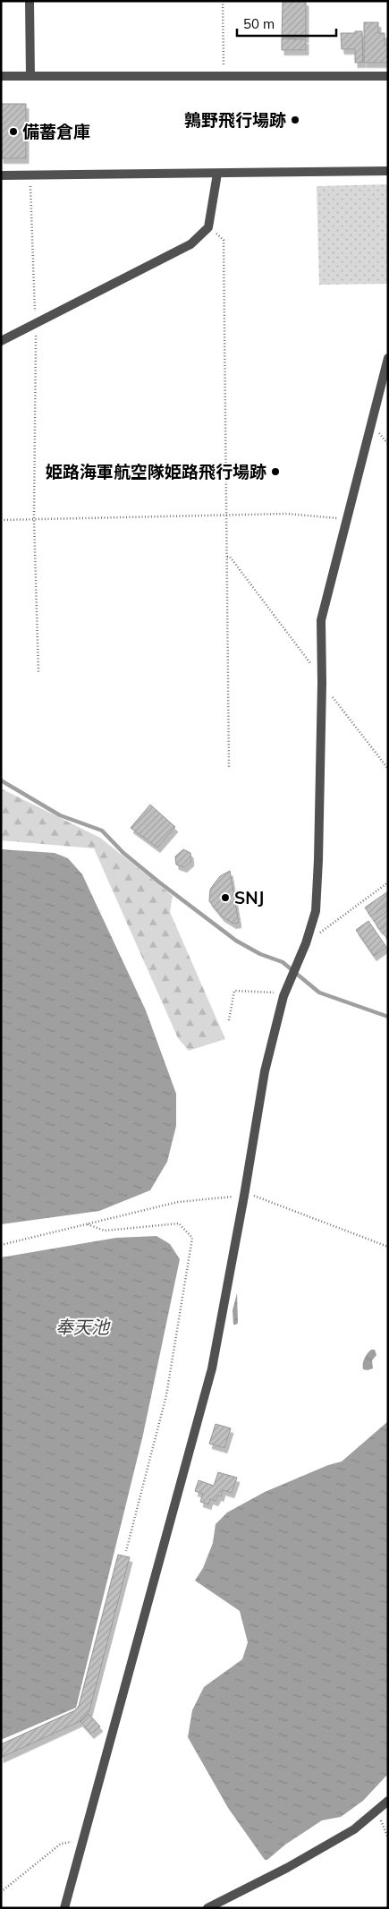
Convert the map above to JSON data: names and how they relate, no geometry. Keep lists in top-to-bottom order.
{
  "water": ["奉天池"],
  "places": [
    "鶉野飛行場跡",
    "備蓄倉庫",
    "姫路海軍航空隊姫路飛行場跡",
    "SNJ"
  ],
  "scale_bar": "50 m"
}
